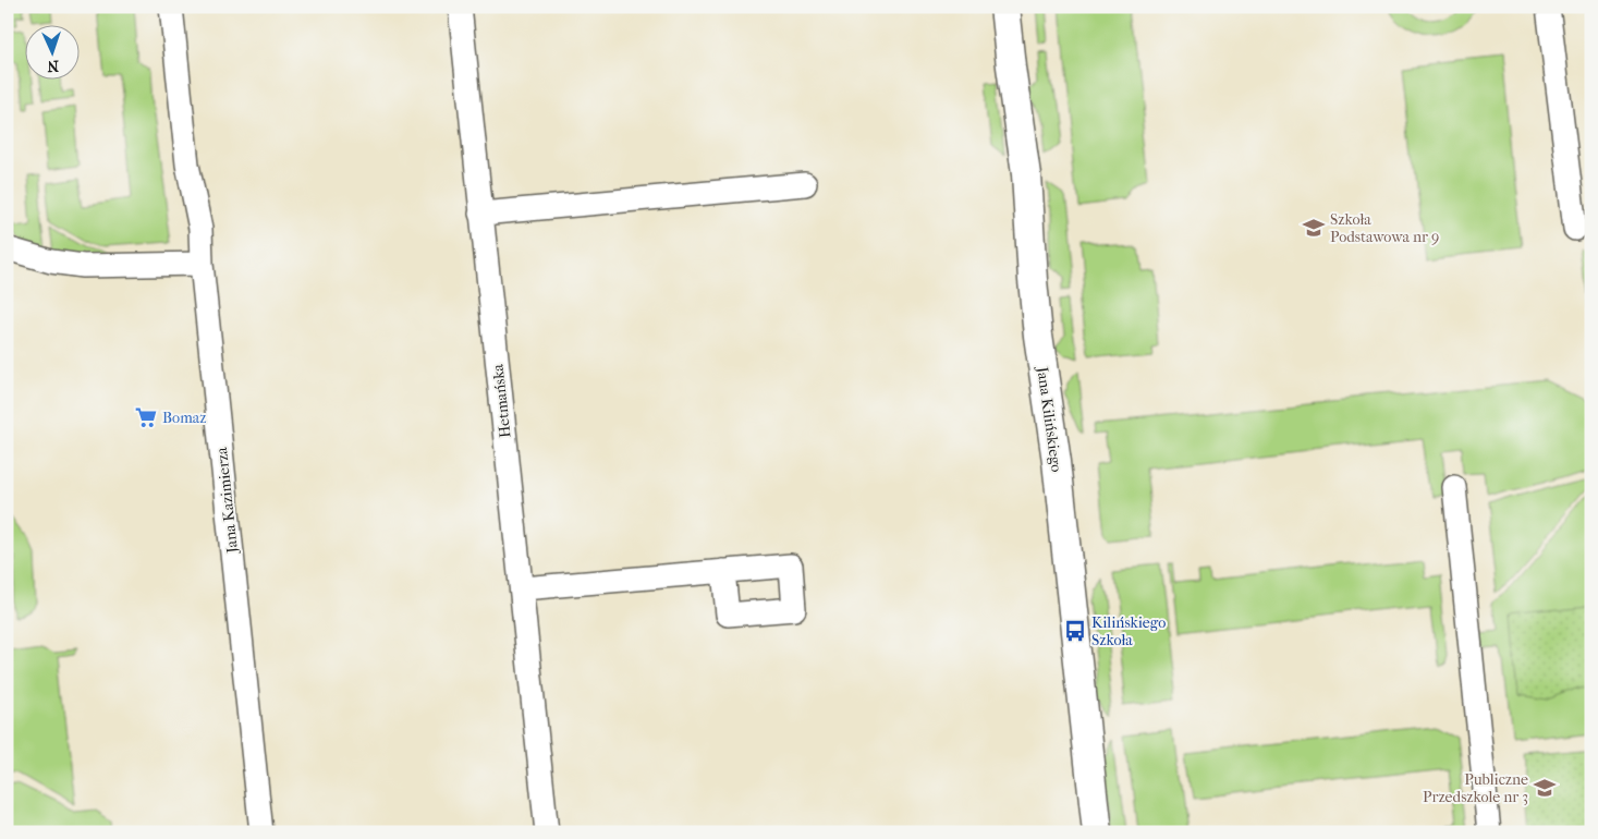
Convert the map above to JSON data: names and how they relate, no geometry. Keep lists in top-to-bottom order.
{
  "streets": {
    "street": ["Hetmańska", "Jana Kilińskiego", "Jana Kazimierza"]
  },
  "places": {
    "school or university": ["Szkoła Podstawowa nr 9", "Publiczne Przedszkole nr 3"],
    "supermarket": ["Bomaz"],
    "bus stop": ["Kilińskiego Szkoła"]
  },
  "north": "bottom"
}
